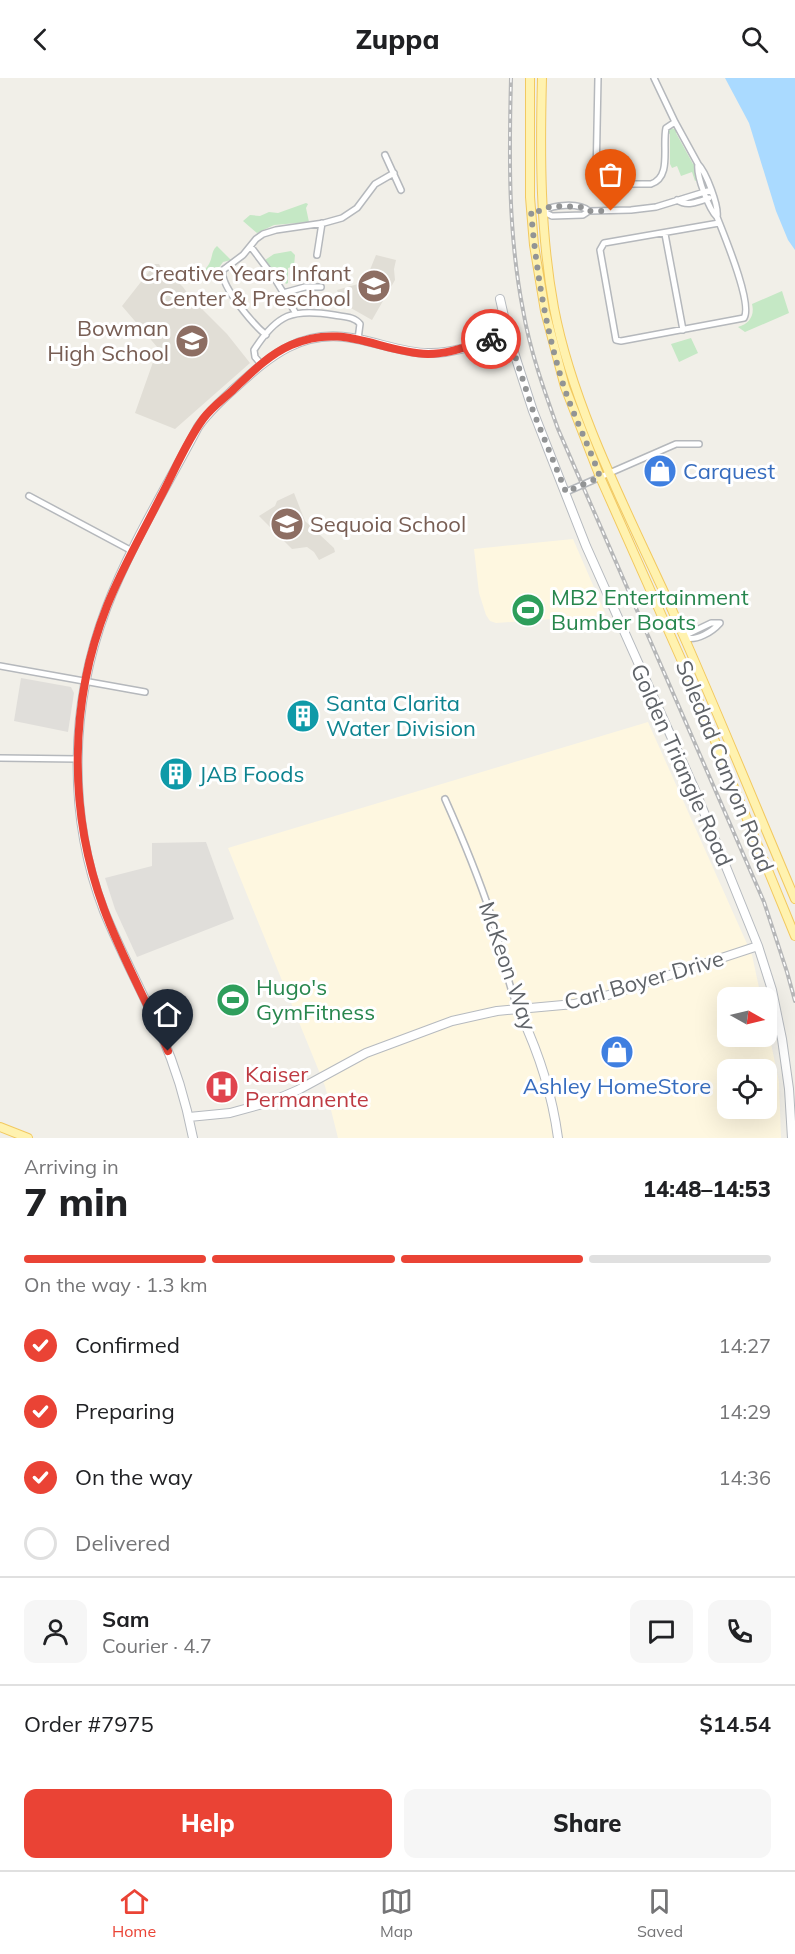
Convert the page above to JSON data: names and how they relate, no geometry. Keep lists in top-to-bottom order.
{
  "streets": {
    "main road": ["Soledad Canyon Road"],
    "street": ["Golden Triangle Road", "McKeon Way", "Carl Boyer Drive"]
  },
  "crossings": [
    ["Golden Triangle Road", "Carl Boyer Drive"],
    ["McKeon Way", "Carl Boyer Drive"]
  ],
  "places": {
    "school or university": ["Creative Years Infant Center & Preschool", "Bowman High School", "Sequoia School"],
    "shop": ["Carquest", "Ashley HomeStore"],
    "sports": ["MB2 Entertainment Bumber Boats", "Hugo's GymFitness"],
    "building": ["Santa Clarita Water Division", "JAB Foods"],
    "hospital": ["Kaiser Permanente"]
  },
  "north": "right",
  "page": {
    "header": "Zuppa",
    "heading": ["7 min", "Arriving in", "14:48–14:53"],
    "panel": [
      "Sam",
      "Courier · 4.7",
      "Order #7975",
      "$14.54"
    ],
    "bar": "On the way · 1.3 km",
    "list": [
      ["Confirmed", "14:27"],
      ["Preparing", "14:29"],
      ["On the way", "14:36"],
      "Delivered"
    ],
    "buttons": ["Help", "Share"],
    "tabs": ["Home", "Map", "Saved"]
  }
}
